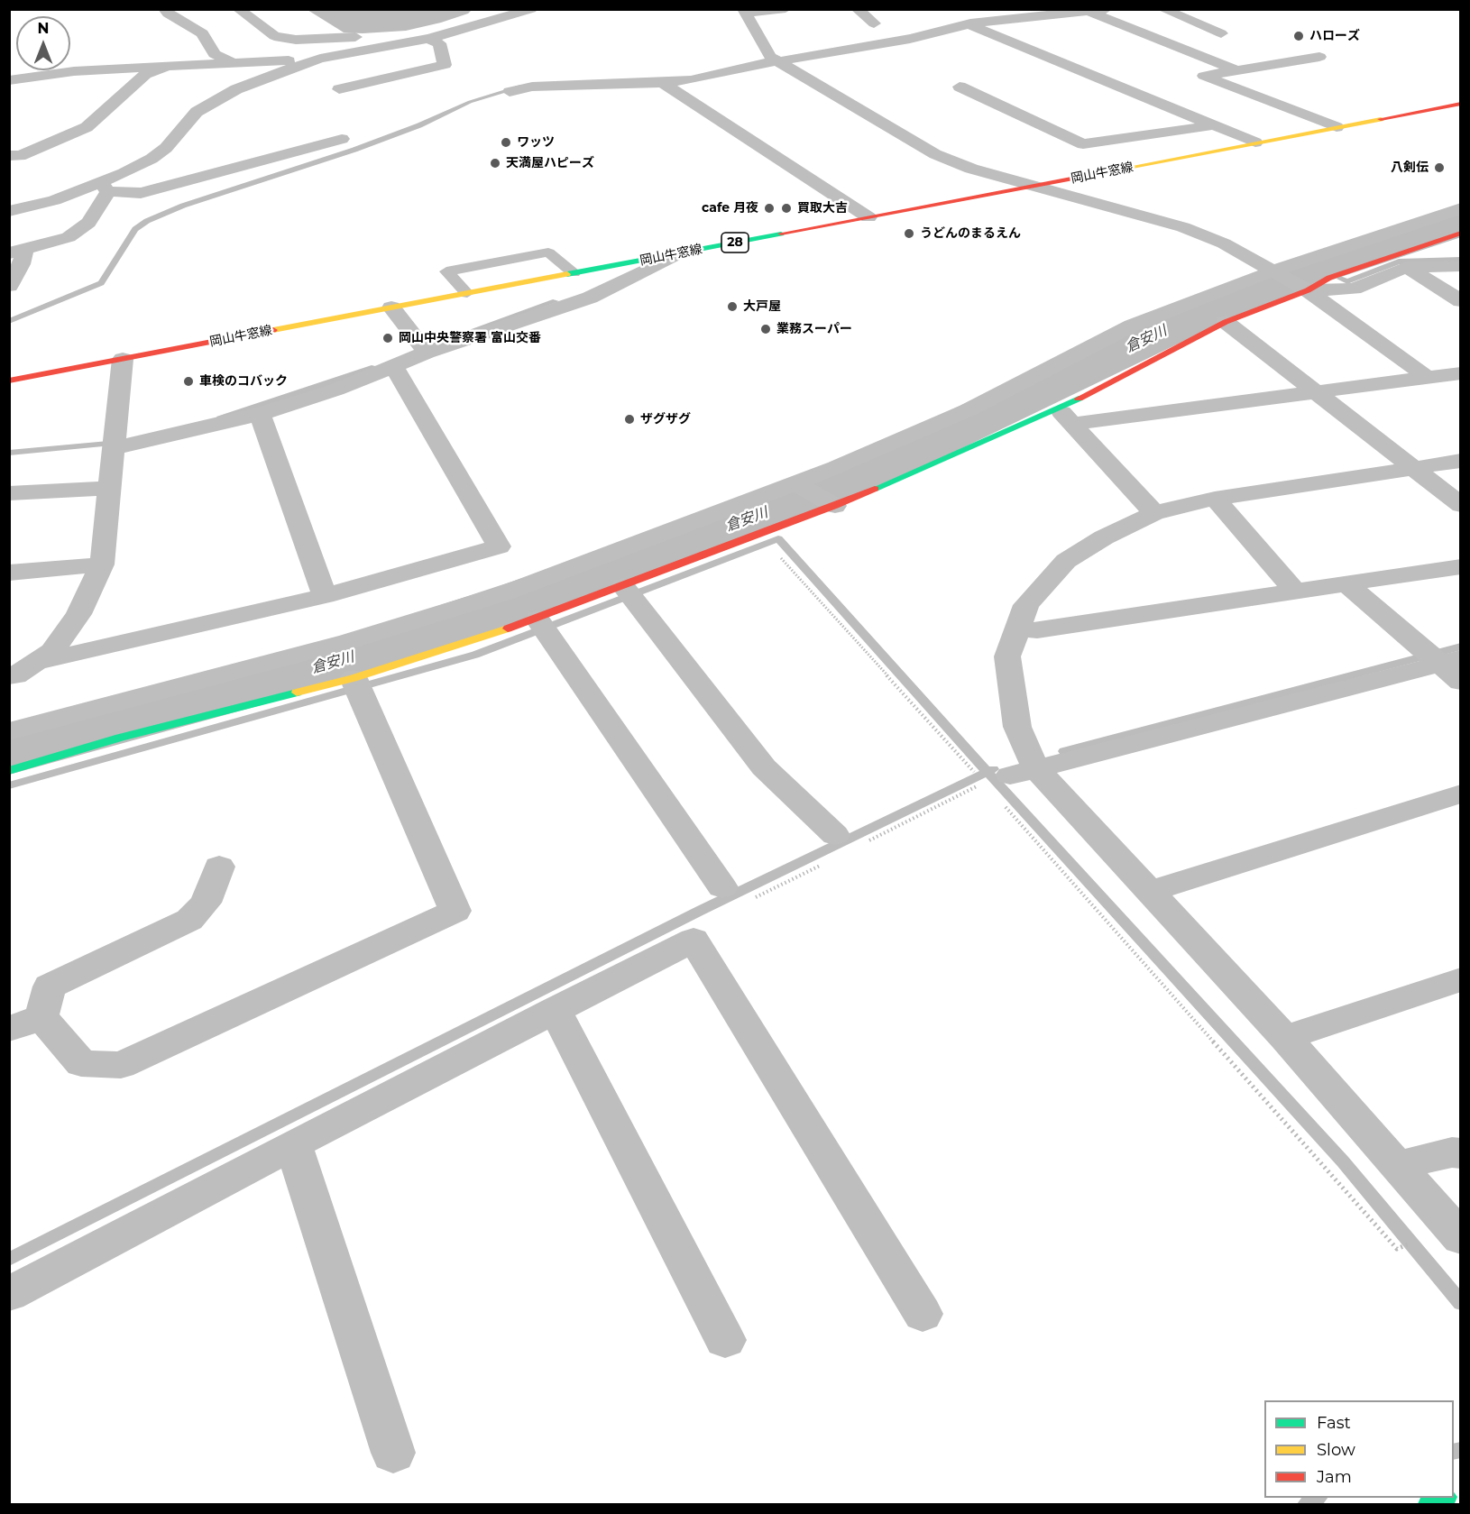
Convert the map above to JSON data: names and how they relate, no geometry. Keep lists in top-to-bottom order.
{
  "streets": {
    "main road": ["岡山牛窓線", "28"]
  },
  "water": ["倉安川"],
  "places": [
    "ハローズ",
    "ワッツ",
    "天満屋ハピーズ",
    "八剣伝",
    "cafe 月夜",
    "買取大吉",
    "うどんのまるえん",
    "大戸屋",
    "業務スーパー",
    "岡山中央警察署 富山交番",
    "車検のコバック",
    "ザグザグ"
  ],
  "legend": ["Fast", "Slow", "Jam"],
  "north": "top"
}
